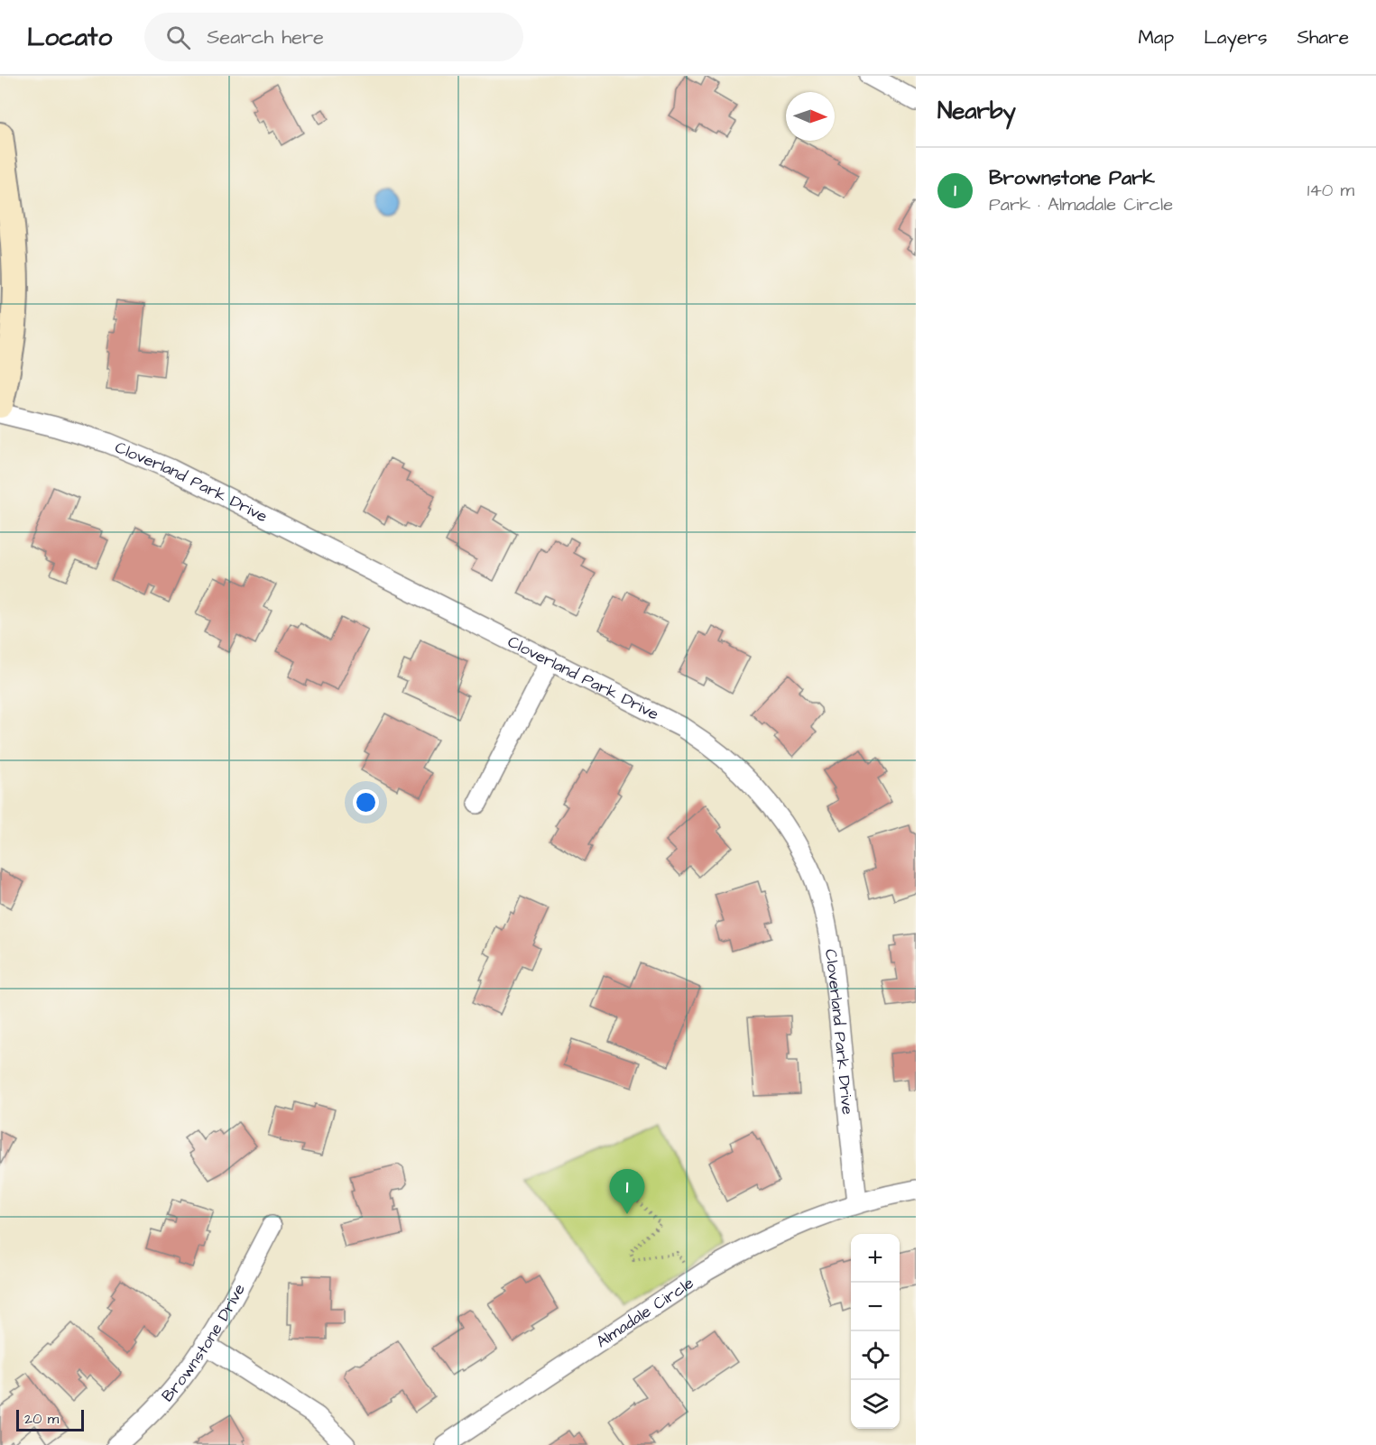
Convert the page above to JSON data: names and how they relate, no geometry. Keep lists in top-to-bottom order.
{
  "streets": {
    "street": ["Cloverland Park Drive", "Almadale Circle", "Brownstone Drive"]
  },
  "crossings": [
    ["Cloverland Park Drive", "Almadale Circle"]
  ],
  "scale_bar": "20 m",
  "north": "right",
  "page": {
    "header": "Locato",
    "search": "Search here",
    "nav": ["Map", "Layers", "Share"],
    "heading": "Nearby",
    "list": [
      {
        "mark": "1",
        "name": "Brownstone Park",
        "note": "Park · Almadale Circle",
        "value": "140 m"
      }
    ],
    "pins": "1",
    "map_buttons": ["+", "−"],
    "scale": "20 m"
  }
}
